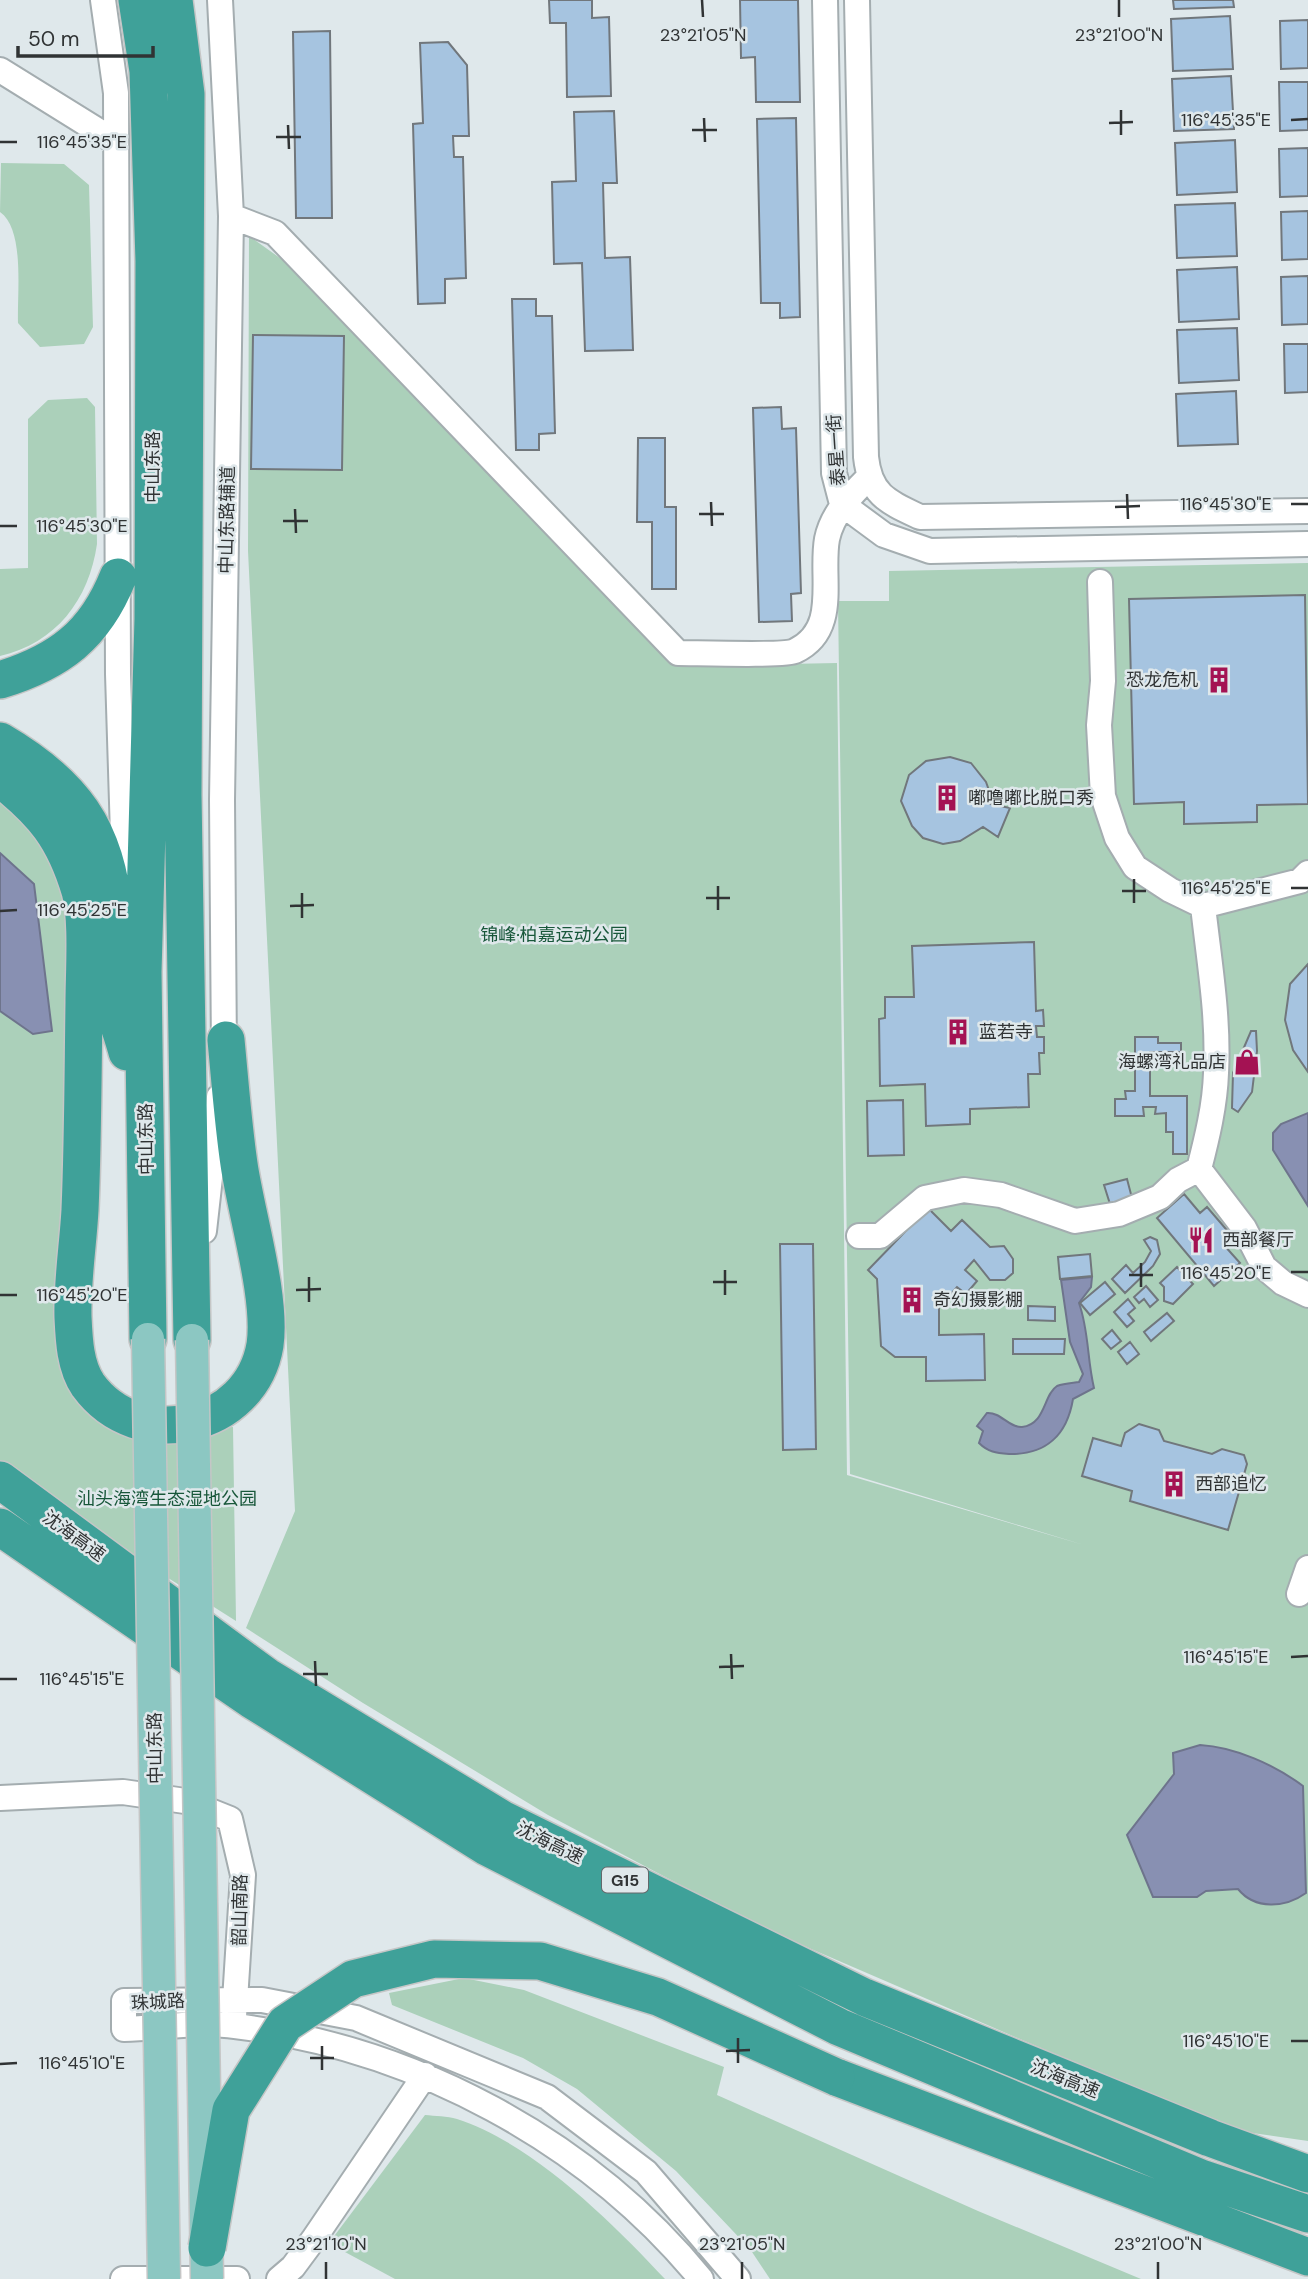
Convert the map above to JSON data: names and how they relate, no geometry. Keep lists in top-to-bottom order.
{
  "streets": {
    "highway": ["中山东路", "沈海高速", "G15"],
    "street": [
      "泰星一街",
      "中山东路辅道",
      "韶山南路",
      "珠城路"
    ]
  },
  "crossings": [
    ["中山东路", "中山东路辅道"],
    ["韶山南路", "珠城路"]
  ],
  "parks": ["锦峰·柏嘉运动公园", "汕头海湾生态湿地公园"],
  "places": {
    "building": [
      "恐龙危机",
      "嘟噜嘟比脱口秀",
      "蓝若寺",
      "奇幻摄影棚",
      "西部追忆"
    ],
    "shop": ["海螺湾礼品店"],
    "restaurant": ["西部餐厅"]
  },
  "scale_bar": "50 m",
  "coordinates": [
    "23°21'05\"N",
    "23°21'00\"N",
    "116°45'35\"E",
    "116°45'30\"E",
    "116°45'25\"E",
    "116°45'20\"E",
    "116°45'15\"E",
    "116°45'10\"E",
    "23°21'10\"N"
  ]
}
